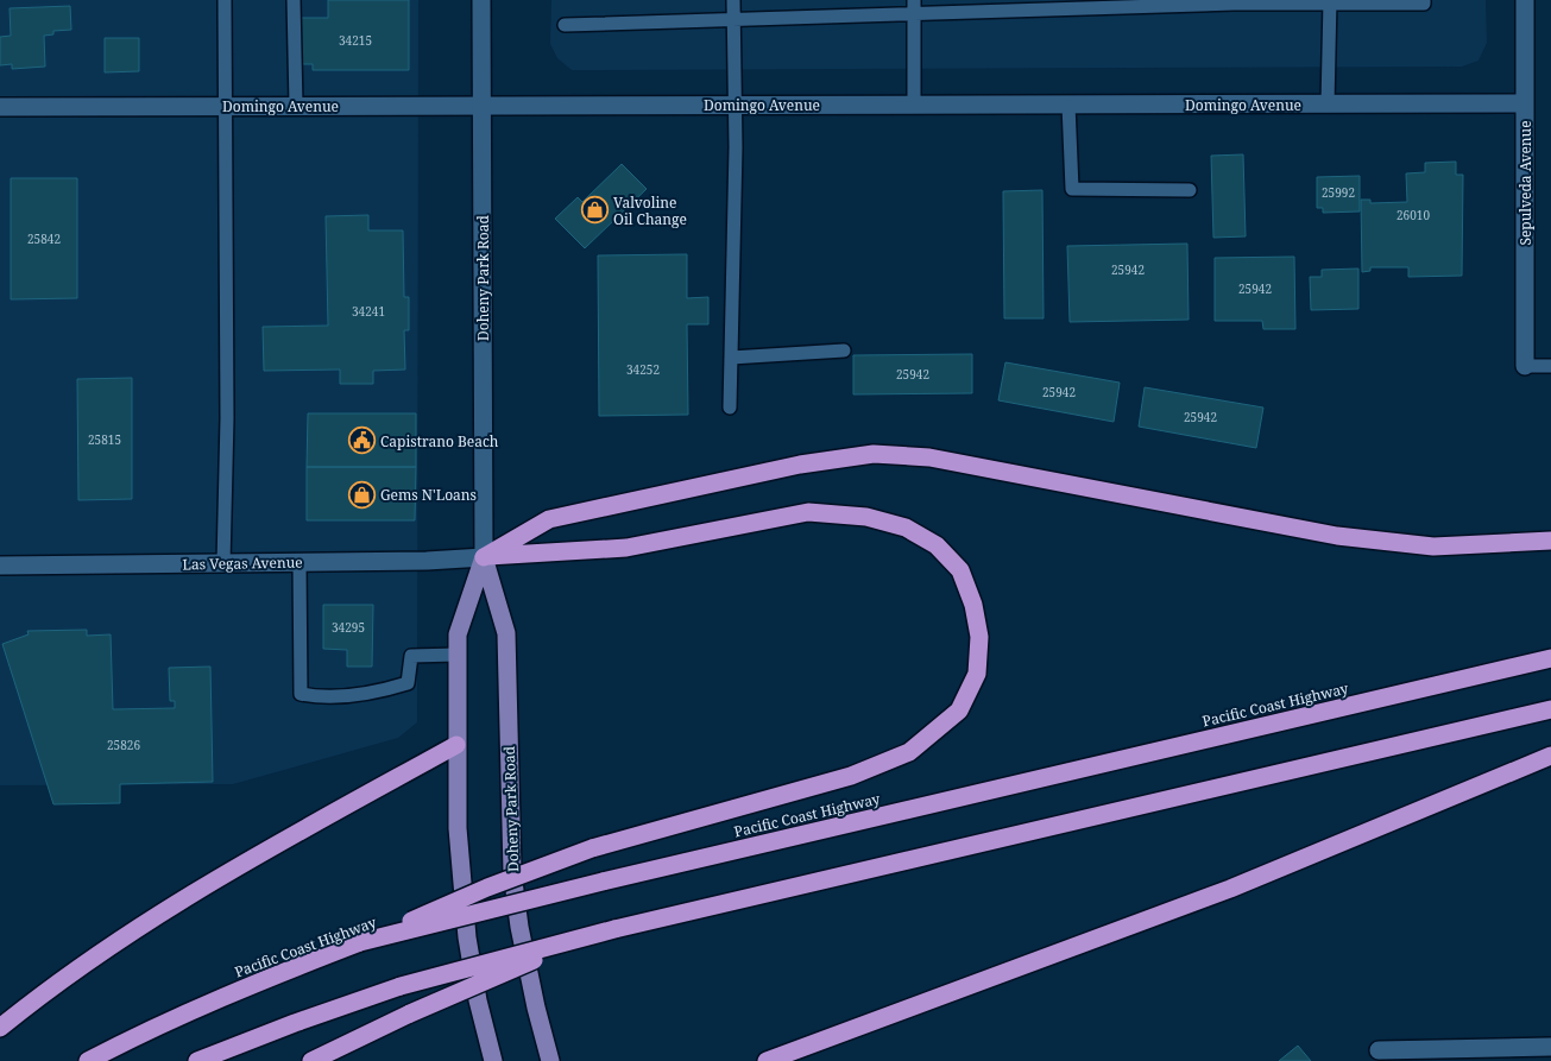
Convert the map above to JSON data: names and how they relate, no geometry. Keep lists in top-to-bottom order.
{
  "streets": {
    "highway": ["Pacific Coast Highway"],
    "main road": ["Doheny Park Road"],
    "street": ["Domingo Avenue", "Sepulveda Avenue", "Las Vegas Avenue"]
  },
  "crossings": [
    ["Domingo Avenue", "Sepulveda Avenue"],
    ["Domingo Avenue", "Doheny Park Road"],
    ["Doheny Park Road", "Las Vegas Avenue"]
  ],
  "places": {
    "shop": ["Valvoline Oil Change", "Gems N'Loans"],
    "public building": ["Capistrano Beach"]
  },
  "house_numbers": [
    "34215",
    "25992",
    "26010",
    "25842",
    "25942",
    "25942",
    "34241",
    "34252",
    "25942",
    "25942",
    "25942",
    "25815",
    "34295",
    "25826"
  ]
}
